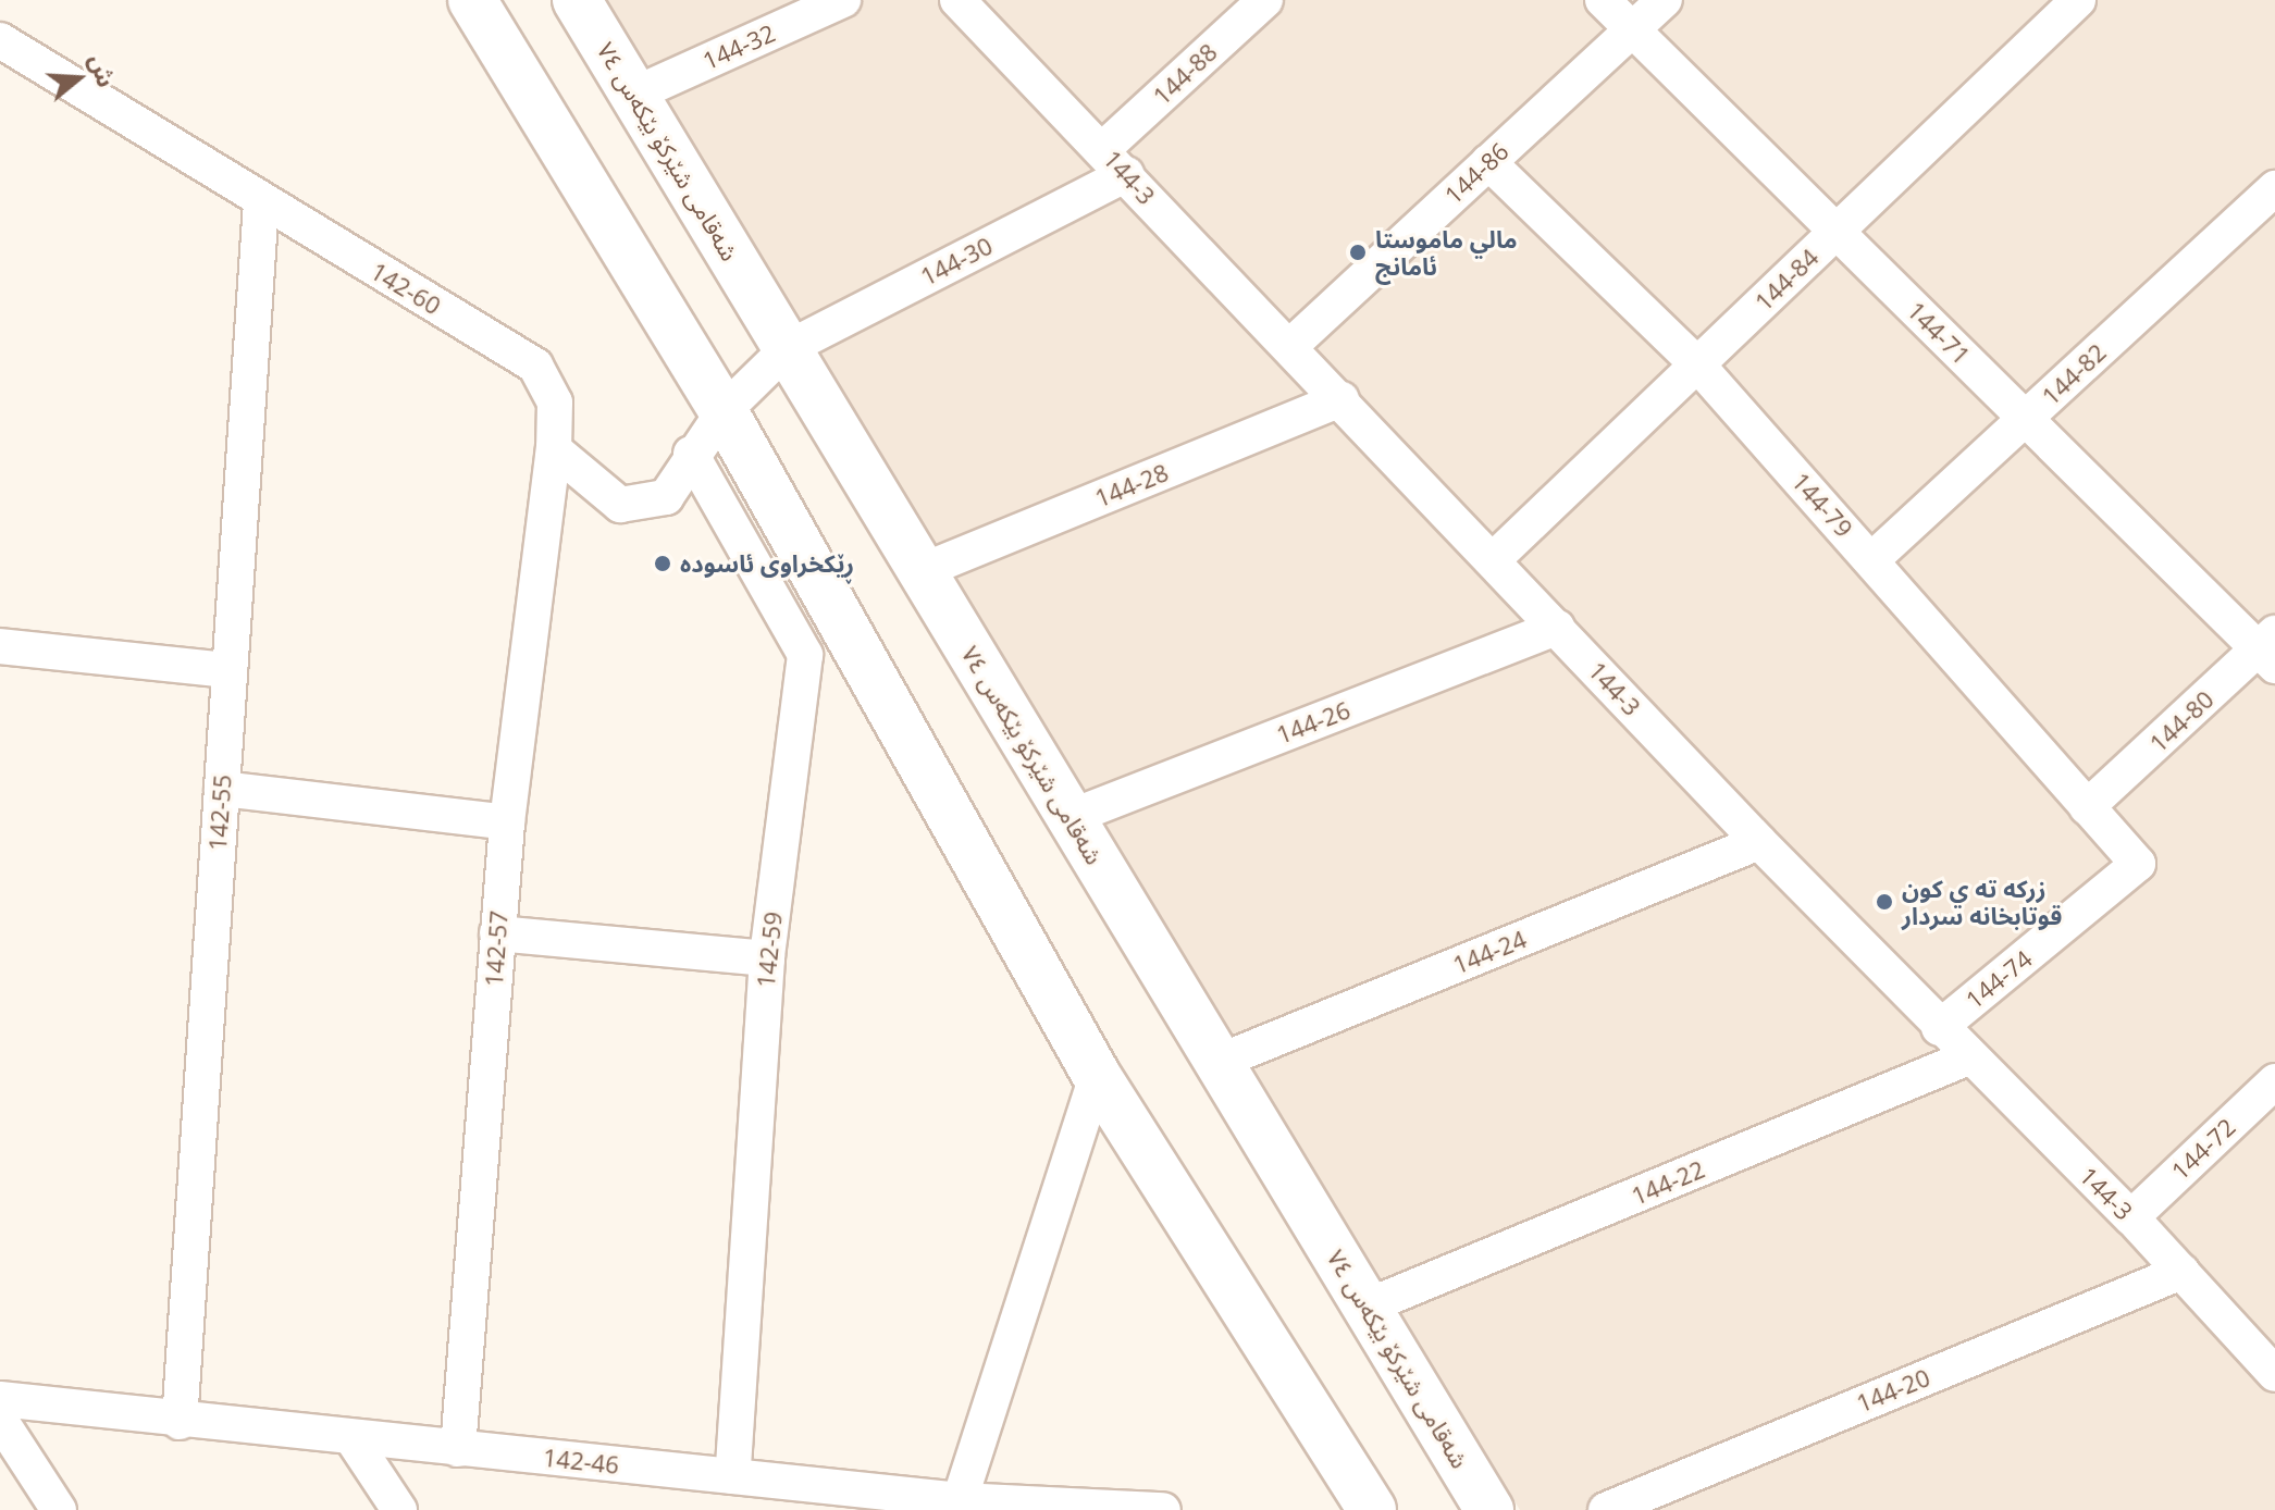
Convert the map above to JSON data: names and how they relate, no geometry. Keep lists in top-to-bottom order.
{
  "streets": {
    "street": [
      "144-32",
      "144-88",
      "شەقامی شێرکۆ بێکەس ٧٤",
      "144-86",
      "144-3",
      "144-30",
      "144-84",
      "142-60",
      "144-71",
      "144-82",
      "144-28",
      "144-79",
      "144-80",
      "144-26",
      "142-55",
      "142-57",
      "142-59",
      "144-24",
      "144-74",
      "144-72",
      "144-22",
      "144-20",
      "142-46"
    ]
  },
  "crossings": [
    ["144-32", "شەقامی شێرکۆ بێکەس ٧٤"],
    ["144-88", "144-3"],
    ["144-88", "144-30"],
    ["شەقامی شێرکۆ بێکەس ٧٤", "144-30"],
    ["شەقامی شێرکۆ بێکەس ٧٤", "144-28"],
    ["شەقامی شێرکۆ بێکەس ٧٤", "144-26"],
    ["شەقامی شێرکۆ بێکەس ٧٤", "144-24"],
    ["شەقامی شێرکۆ بێکەس ٧٤", "144-22"],
    ["144-86", "144-3"],
    ["144-86", "144-71"],
    ["144-86", "144-79"],
    ["144-3", "144-30"],
    ["144-3", "144-84"],
    ["144-3", "144-28"],
    ["144-3", "144-26"],
    ["144-3", "144-24"],
    ["144-3", "144-74"],
    ["144-3", "144-72"],
    ["144-3", "144-22"],
    ["144-3", "144-20"],
    ["144-84", "144-71"],
    ["144-84", "144-79"],
    ["142-60", "142-55"],
    ["142-60", "142-57"],
    ["144-71", "144-82"],
    ["144-71", "144-80"],
    ["144-82", "144-79"],
    ["144-79", "144-80"],
    ["144-79", "144-74"],
    ["142-55", "142-46"],
    ["142-57", "142-46"],
    ["142-59", "142-46"]
  ],
  "places": ["مالي ماموستا ئامانج", "ڕێکخراوی ئاسودە", "زركه ته ي كون قوتابخانه سردار"],
  "north": "right"
}
